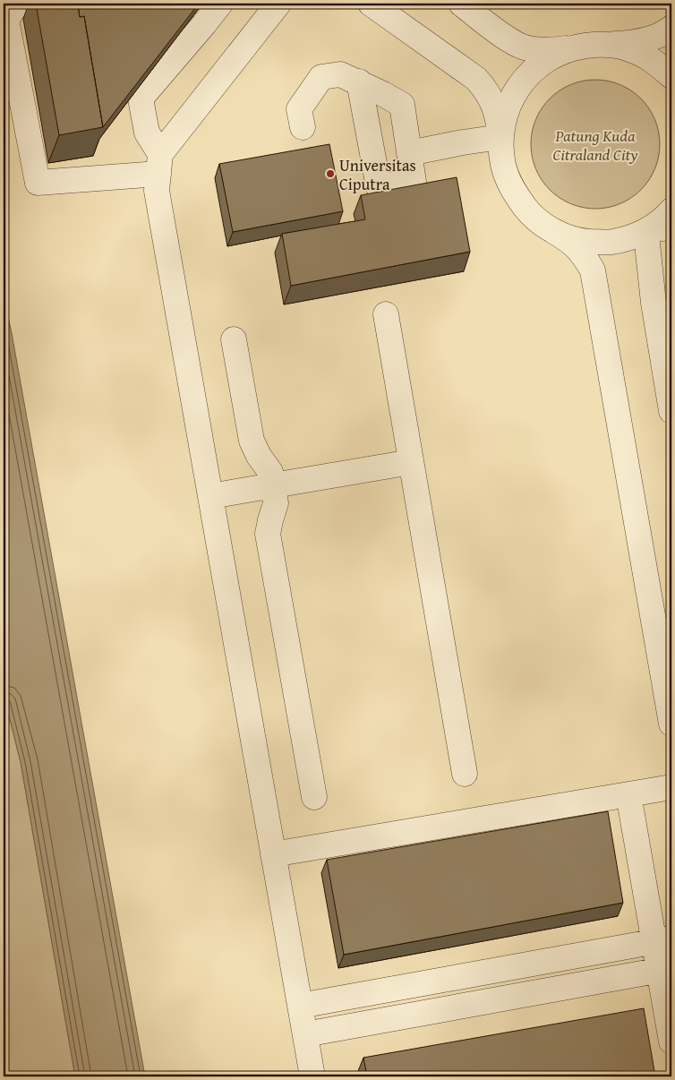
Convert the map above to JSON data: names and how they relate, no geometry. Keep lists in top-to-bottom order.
{
  "parks": ["Patung Kuda Citraland City"],
  "places": ["Universitas Ciputra"]
}
